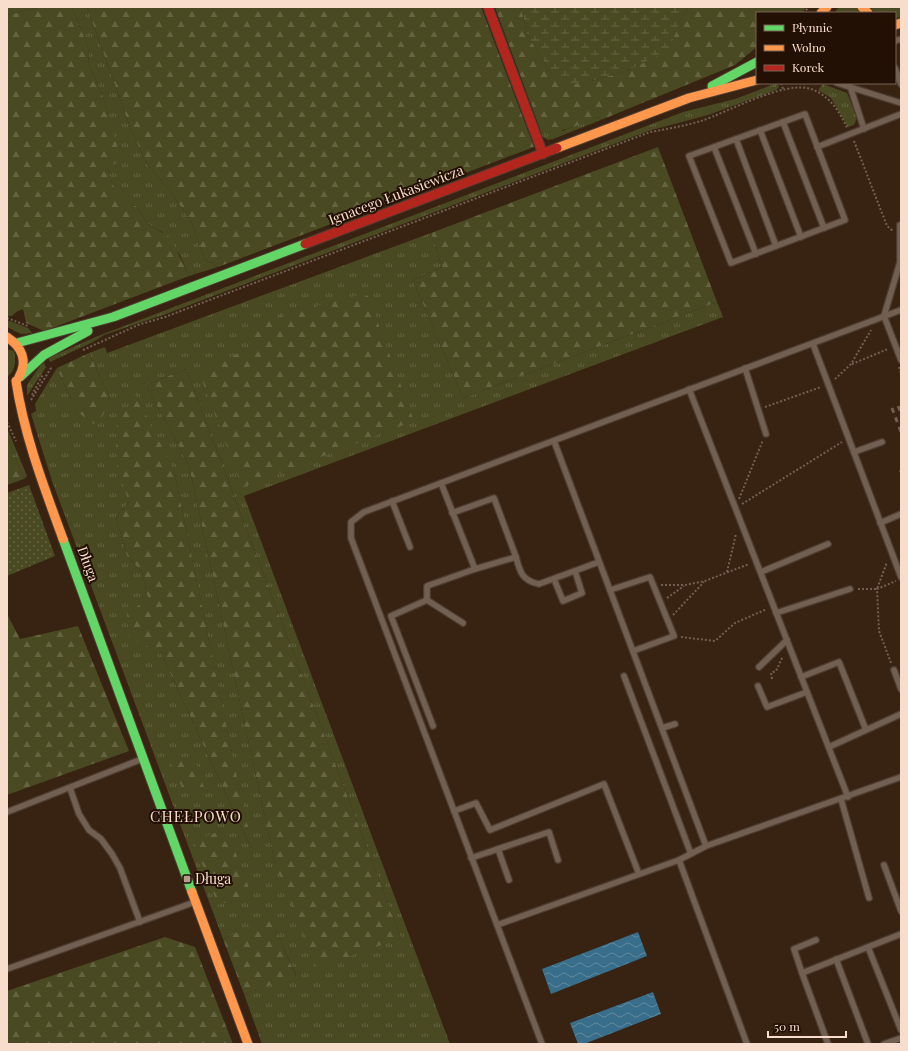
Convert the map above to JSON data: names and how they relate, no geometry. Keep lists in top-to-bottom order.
{
  "streets": {
    "main road": ["Ignacego Łukasiewicza", "Długa"]
  },
  "crossings": [
    ["Ignacego Łukasiewicza", "Długa"]
  ],
  "districts": ["CHEŁPOWO"],
  "places": {
    "transit": ["Długa"]
  },
  "legend": ["Płynnie", "Wolno", "Korek"],
  "scale_bar": "50 m"
}
